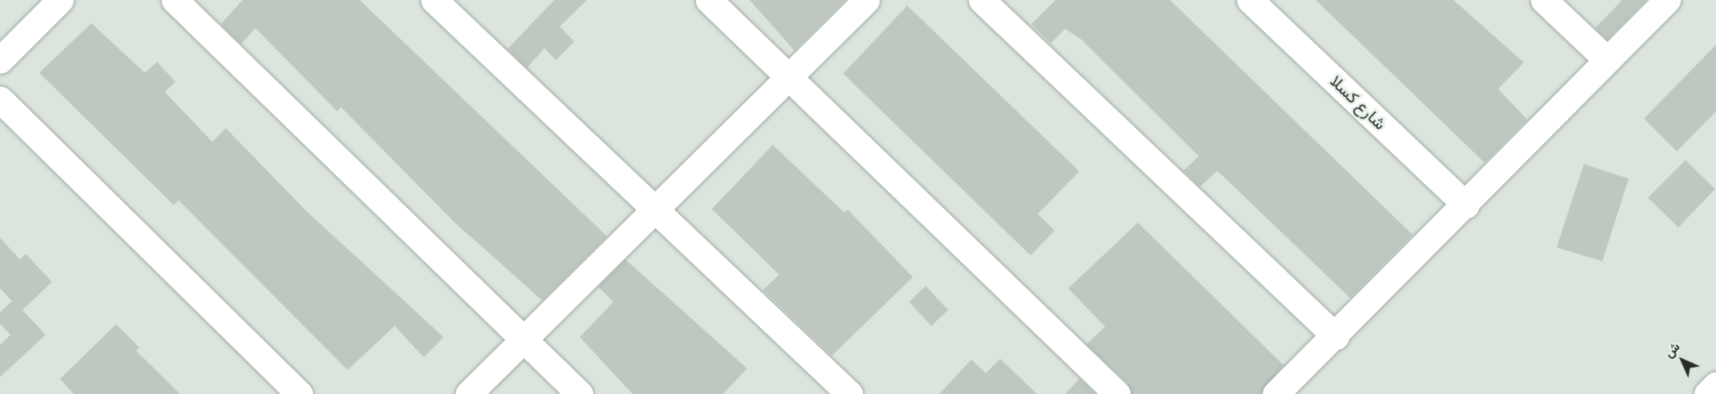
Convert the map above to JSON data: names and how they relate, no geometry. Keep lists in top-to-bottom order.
{
  "streets": {
    "street": ["شارع كسلا"]
  },
  "north": "top left"
}
